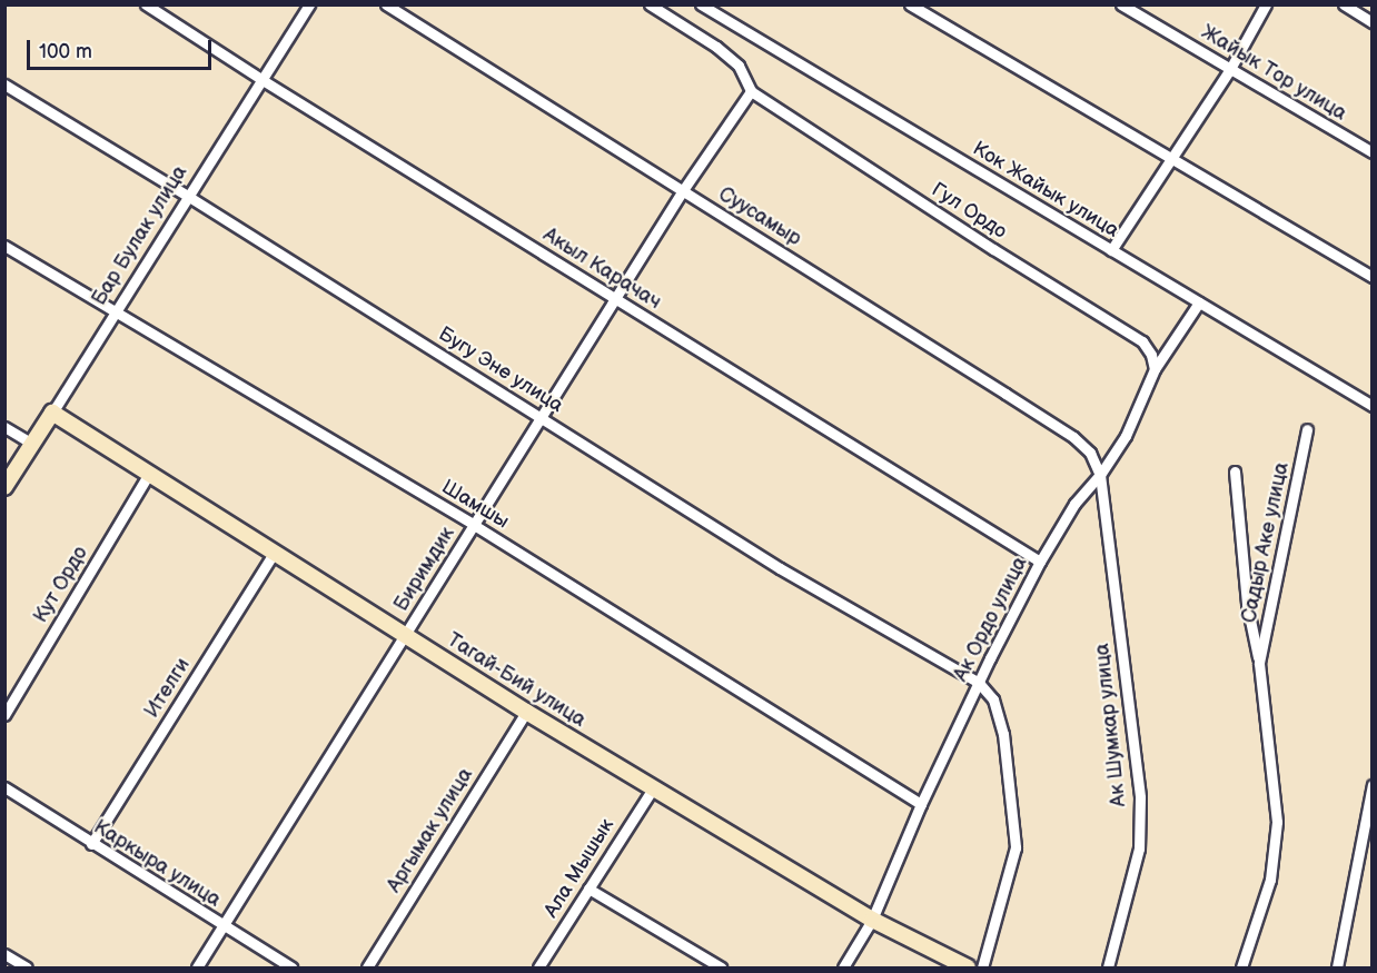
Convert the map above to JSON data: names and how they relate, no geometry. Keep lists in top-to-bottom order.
{
  "streets": {
    "street": [
      "Жайык Тор улица",
      "Кок Жайык улица",
      "Гул Ордо",
      "Суусамыр",
      "Бар Булак улица",
      "Акыл Карачач",
      "Бугу Эне улица",
      "Шамшы",
      "Садыр Аке улица",
      "Биримдик",
      "Кут Ордо",
      "Ак Ордо улица",
      "Тагай-Бий улица",
      "Ителги",
      "Ак Шумкар улица",
      "Аргымак улица",
      "Каркыра улица",
      "Ала Мышык"
    ]
  },
  "crossings": [
    ["Кок Жайык улица", "Ак Ордо улица"],
    ["Гул Ордо", "Биримдик"],
    ["Гул Ордо", "Ак Ордо улица"],
    ["Суусамыр", "Биримдик"],
    ["Суусамыр", "Ак Ордо улица"],
    ["Суусамыр", "Ак Шумкар улица"],
    ["Бар Булак улица", "Акыл Карачач"],
    ["Бар Булак улица", "Бугу Эне улица"],
    ["Бар Булак улица", "Шамшы"],
    ["Бар Булак улица", "Тагай-Бий улица"],
    ["Акыл Карачач", "Биримдик"],
    ["Акыл Карачач", "Ак Ордо улица"],
    ["Бугу Эне улица", "Биримдик"],
    ["Бугу Эне улица", "Ак Ордо улица"],
    ["Шамшы", "Биримдик"],
    ["Шамшы", "Ак Ордо улица"],
    ["Биримдик", "Тагай-Бий улица"],
    ["Биримдик", "Каркыра улица"],
    ["Кут Ордо", "Тагай-Бий улица"],
    ["Ак Ордо улица", "Тагай-Бий улица"],
    ["Ак Ордо улица", "Ак Шумкар улица"],
    ["Тагай-Бий улица", "Ителги"],
    ["Тагай-Бий улица", "Аргымак улица"],
    ["Тагай-Бий улица", "Ала Мышык"],
    ["Ителги", "Каркыра улица"]
  ],
  "scale_bar": "100 m"
}
